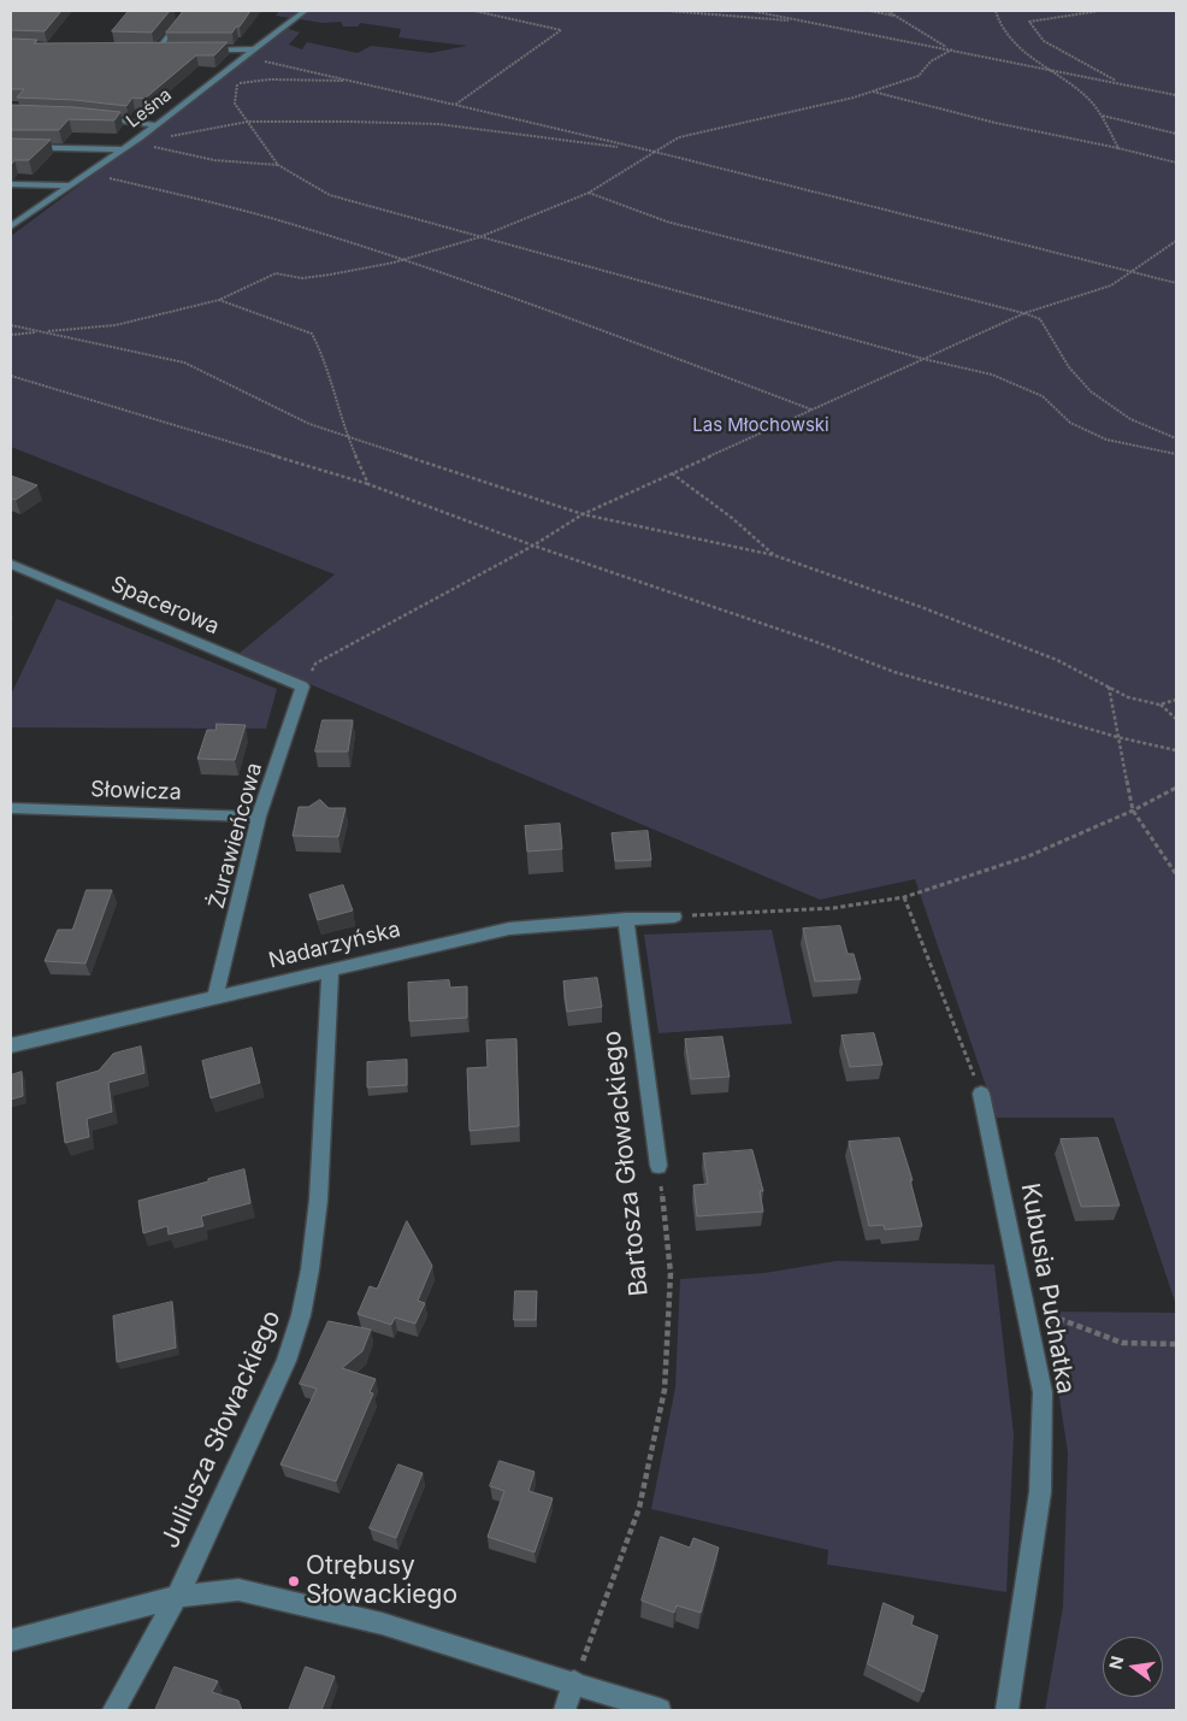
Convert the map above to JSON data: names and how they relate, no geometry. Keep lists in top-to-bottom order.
{
  "streets": {
    "street": [
      "Leśna",
      "Spacerowa",
      "Słowicza",
      "Żurawieńcowa",
      "Nadarzyńska",
      "Bartosza Głowackiego",
      "Kubusia Puchatka",
      "Juliusza Słowackiego"
    ]
  },
  "crossings": [
    ["Spacerowa", "Żurawieńcowa"],
    ["Słowicza", "Żurawieńcowa"],
    ["Żurawieńcowa", "Nadarzyńska"],
    ["Nadarzyńska", "Bartosza Głowackiego"],
    ["Nadarzyńska", "Juliusza Słowackiego"]
  ],
  "parks": ["Las Młochowski"],
  "places": ["Otrębusy Słowackiego"],
  "north": "left"
}
